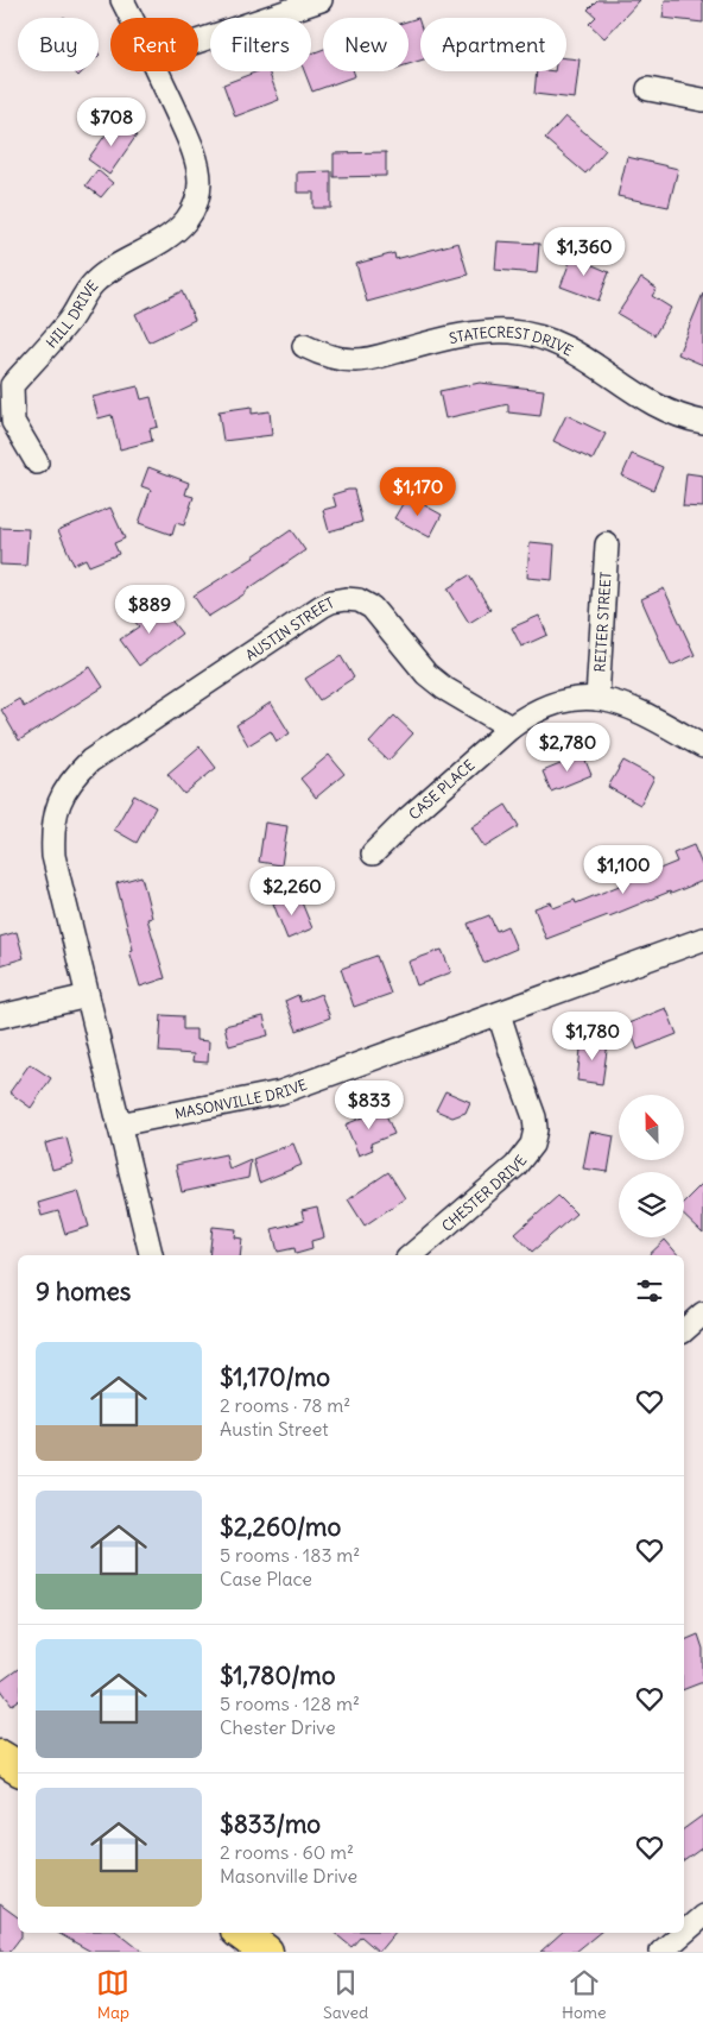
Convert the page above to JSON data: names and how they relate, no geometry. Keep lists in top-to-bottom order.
{
  "streets": {
    "street": [
      "HILL DRIVE",
      "STATECREST DRIVE",
      "REITER STREET",
      "AUSTIN STREET",
      "CASE PLACE",
      "MASONVILLE DRIVE",
      "CHESTER DRIVE"
    ]
  },
  "crossings": [
    ["AUSTIN STREET", "CASE PLACE"],
    ["MASONVILLE DRIVE", "CHESTER DRIVE"]
  ],
  "north": "top",
  "page": {
    "chip": [
      "Buy",
      "Rent",
      "Filters",
      "New",
      "Apartment"
    ],
    "price": [
      "$708",
      "$1,360",
      "$1,170",
      "$889",
      "$2,780",
      "$1,100",
      "$2,260",
      "$1,780",
      "$833"
    ],
    "heading": "9 homes",
    "list": [
      {
        "name": "$1,170/mo",
        "note": "2 rooms · 78 m² · Austin Street"
      },
      {
        "name": "$2,260/mo",
        "note": "5 rooms · 183 m² · Case Place"
      },
      {
        "name": "$1,780/mo",
        "note": "5 rooms · 128 m² · Chester Drive"
      },
      {
        "name": "$833/mo",
        "note": "2 rooms · 60 m² · Masonville Drive"
      }
    ],
    "tabs": ["Map", "Saved", "Home"]
  }
}
